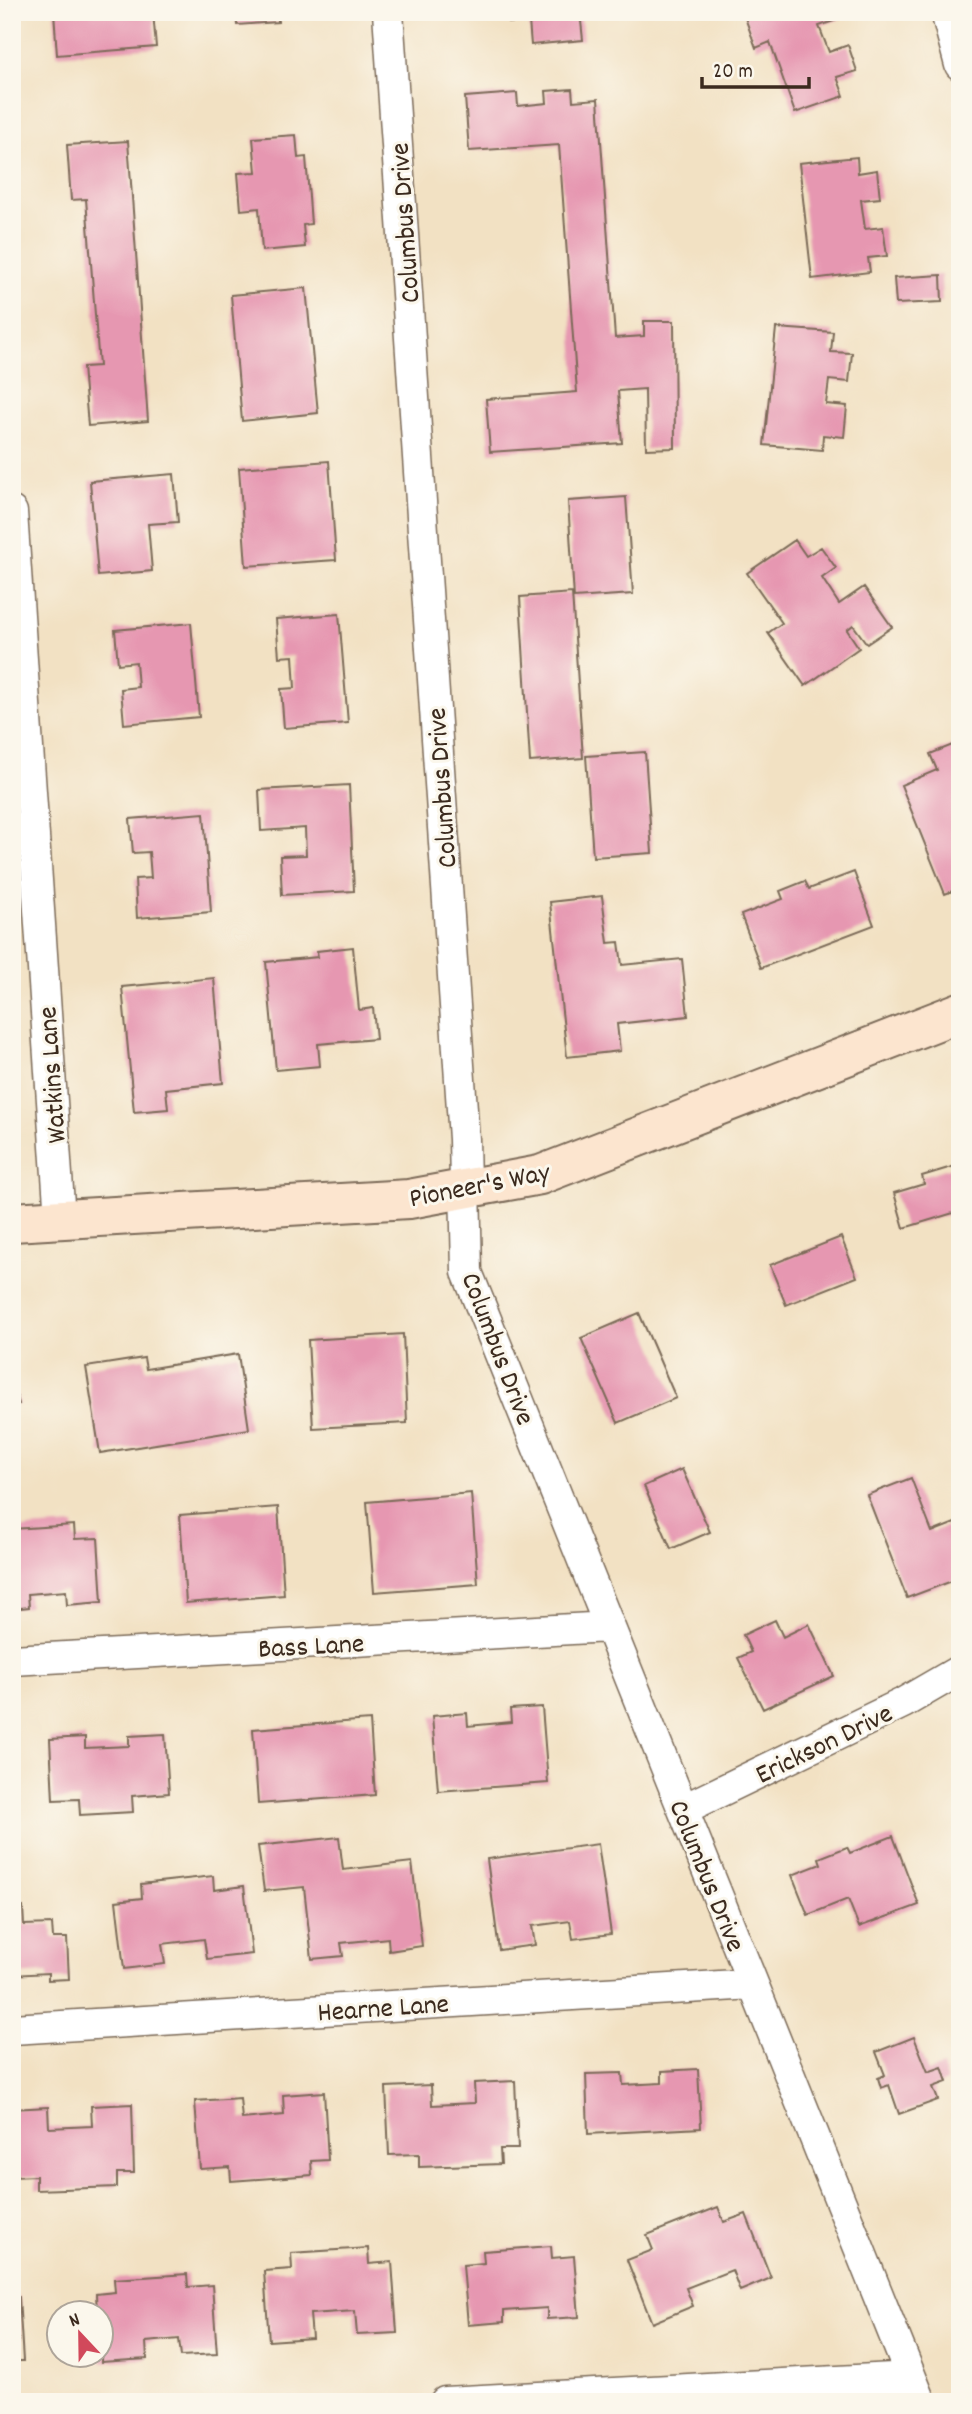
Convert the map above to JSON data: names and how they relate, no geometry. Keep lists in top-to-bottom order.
{
  "streets": {
    "main road": ["Pioneer's Way"],
    "street": [
      "Columbus Drive",
      "Watkins Lane",
      "Bass Lane",
      "Erickson Drive",
      "Hearne Lane"
    ]
  },
  "crossings": [
    ["Columbus Drive", "Pioneer's Way"],
    ["Columbus Drive", "Bass Lane"],
    ["Columbus Drive", "Erickson Drive"],
    ["Columbus Drive", "Hearne Lane"],
    ["Watkins Lane", "Pioneer's Way"]
  ],
  "scale_bar": "20 m",
  "north": "top"
}
